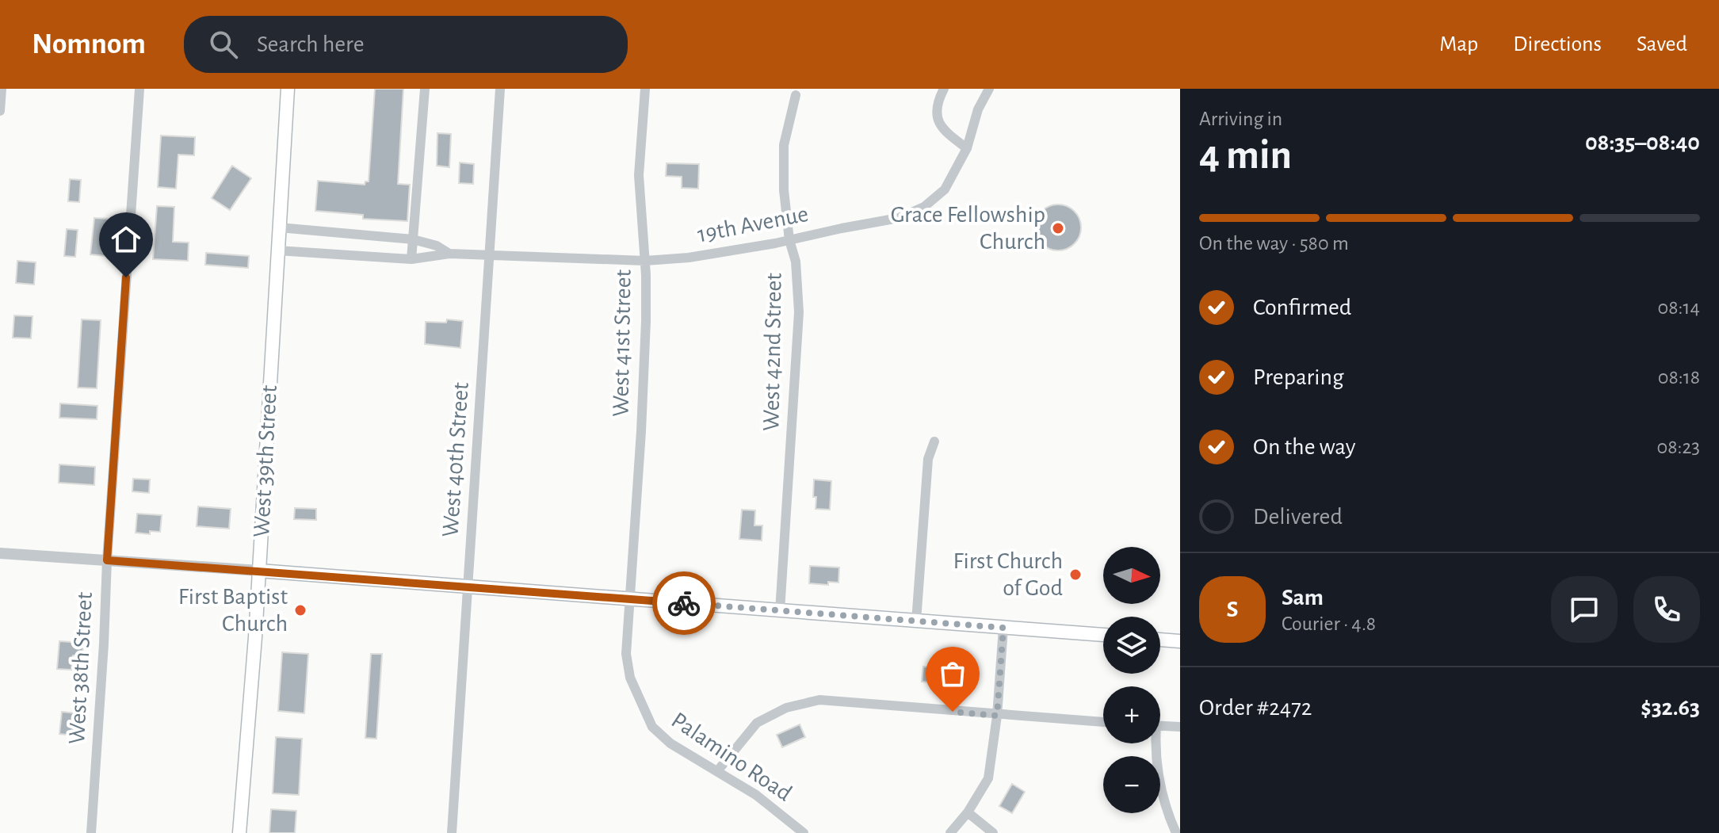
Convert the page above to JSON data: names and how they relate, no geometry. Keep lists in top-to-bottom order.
{
  "streets": {
    "main road": ["West 39th Street"],
    "street": [
      "19th Avenue",
      "West 41st Street",
      "West 42nd Street",
      "West 40th Street",
      "West 38th Street",
      "Palamino Road"
    ]
  },
  "crossings": [
    ["19th Avenue", "West 41st Street"],
    ["19th Avenue", "West 42nd Street"],
    ["19th Avenue", "West 40th Street"],
    ["19th Avenue", "West 39th Street"],
    ["West 41st Street", "Palamino Road"]
  ],
  "places": ["Grace Fellowship Church", "First Church of God", "First Baptist Church"],
  "north": "right",
  "page": {
    "header": "Nomnom",
    "search": "Search here",
    "nav": ["Map", "Directions", "Saved"],
    "heading": ["4 min", "Arriving in", "08:35–08:40"],
    "panel": [
      "Sam",
      "Courier · 4.8",
      "Order #2472",
      "$32.63"
    ],
    "bar": "On the way · 580 m",
    "list": [
      ["Confirmed", "08:14"],
      ["Preparing", "08:18"],
      ["On the way", "08:23"],
      "Delivered"
    ],
    "map_buttons": ["+", "−"],
    "round": "S"
  }
}
